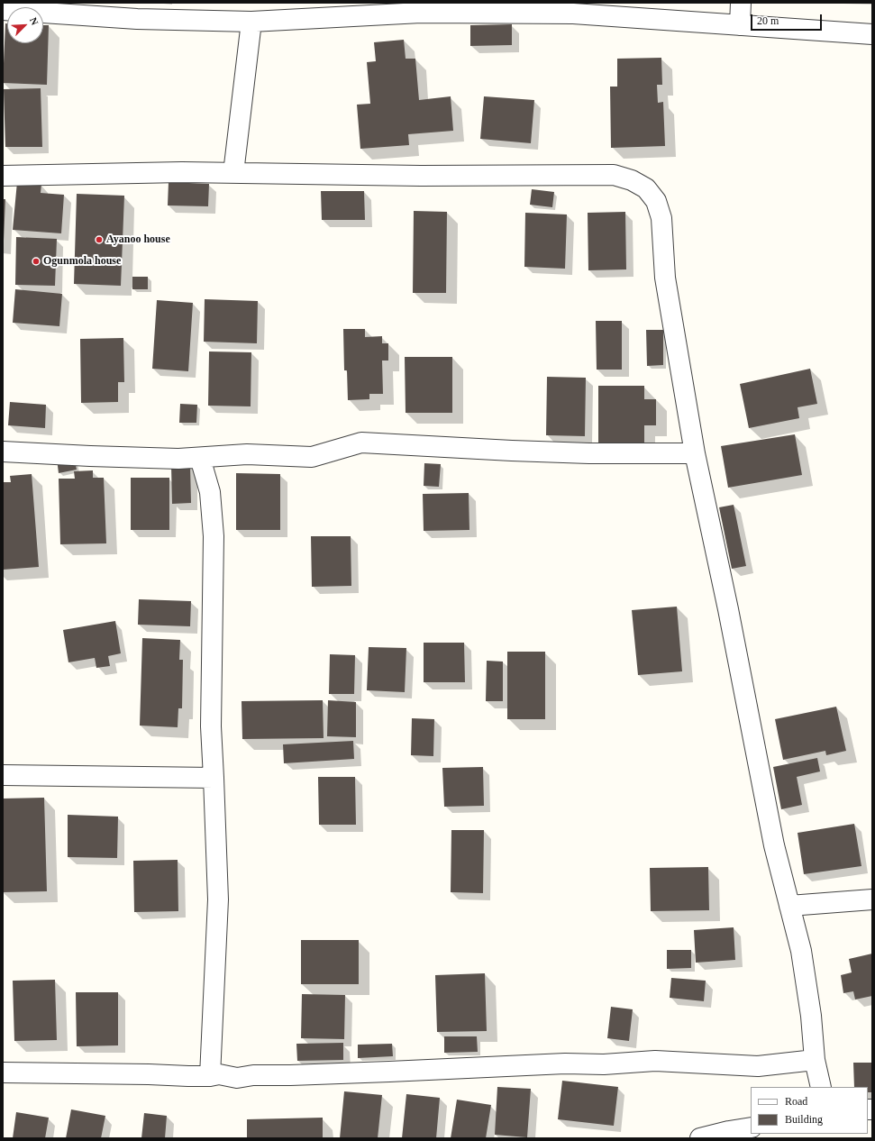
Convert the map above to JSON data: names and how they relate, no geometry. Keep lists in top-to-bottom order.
{
  "places": ["Ayanoo house", "Ogunmola house"],
  "legend": ["Road", "Building"],
  "scale_bar": "20 m",
  "north": "top right"
}
